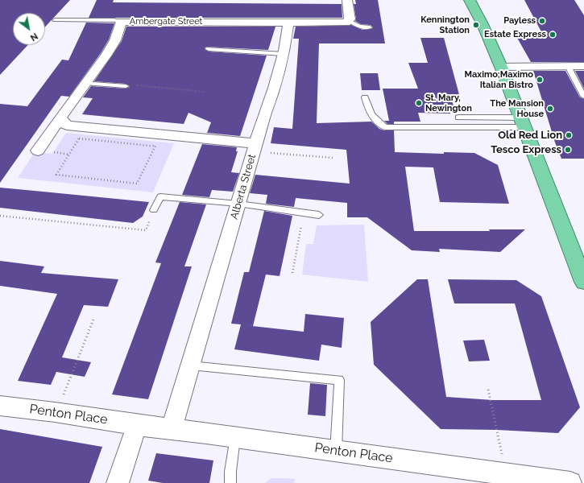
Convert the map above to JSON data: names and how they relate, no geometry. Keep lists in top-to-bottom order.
{
  "streets": {
    "street": ["Ambergate Street", "Alberta Street", "Penton Place"]
  },
  "crossings": [
    ["Ambergate Street", "Alberta Street"],
    ["Alberta Street", "Penton Place"]
  ],
  "places": [
    "Payless",
    "Kennington Station",
    "Estate Express",
    "Maximo;Maximo Italian Bistro",
    "St. Mary, Newington",
    "The Mansion House",
    "Old Red Lion",
    "Tesco Express"
  ],
  "north": "bottom right"
}
